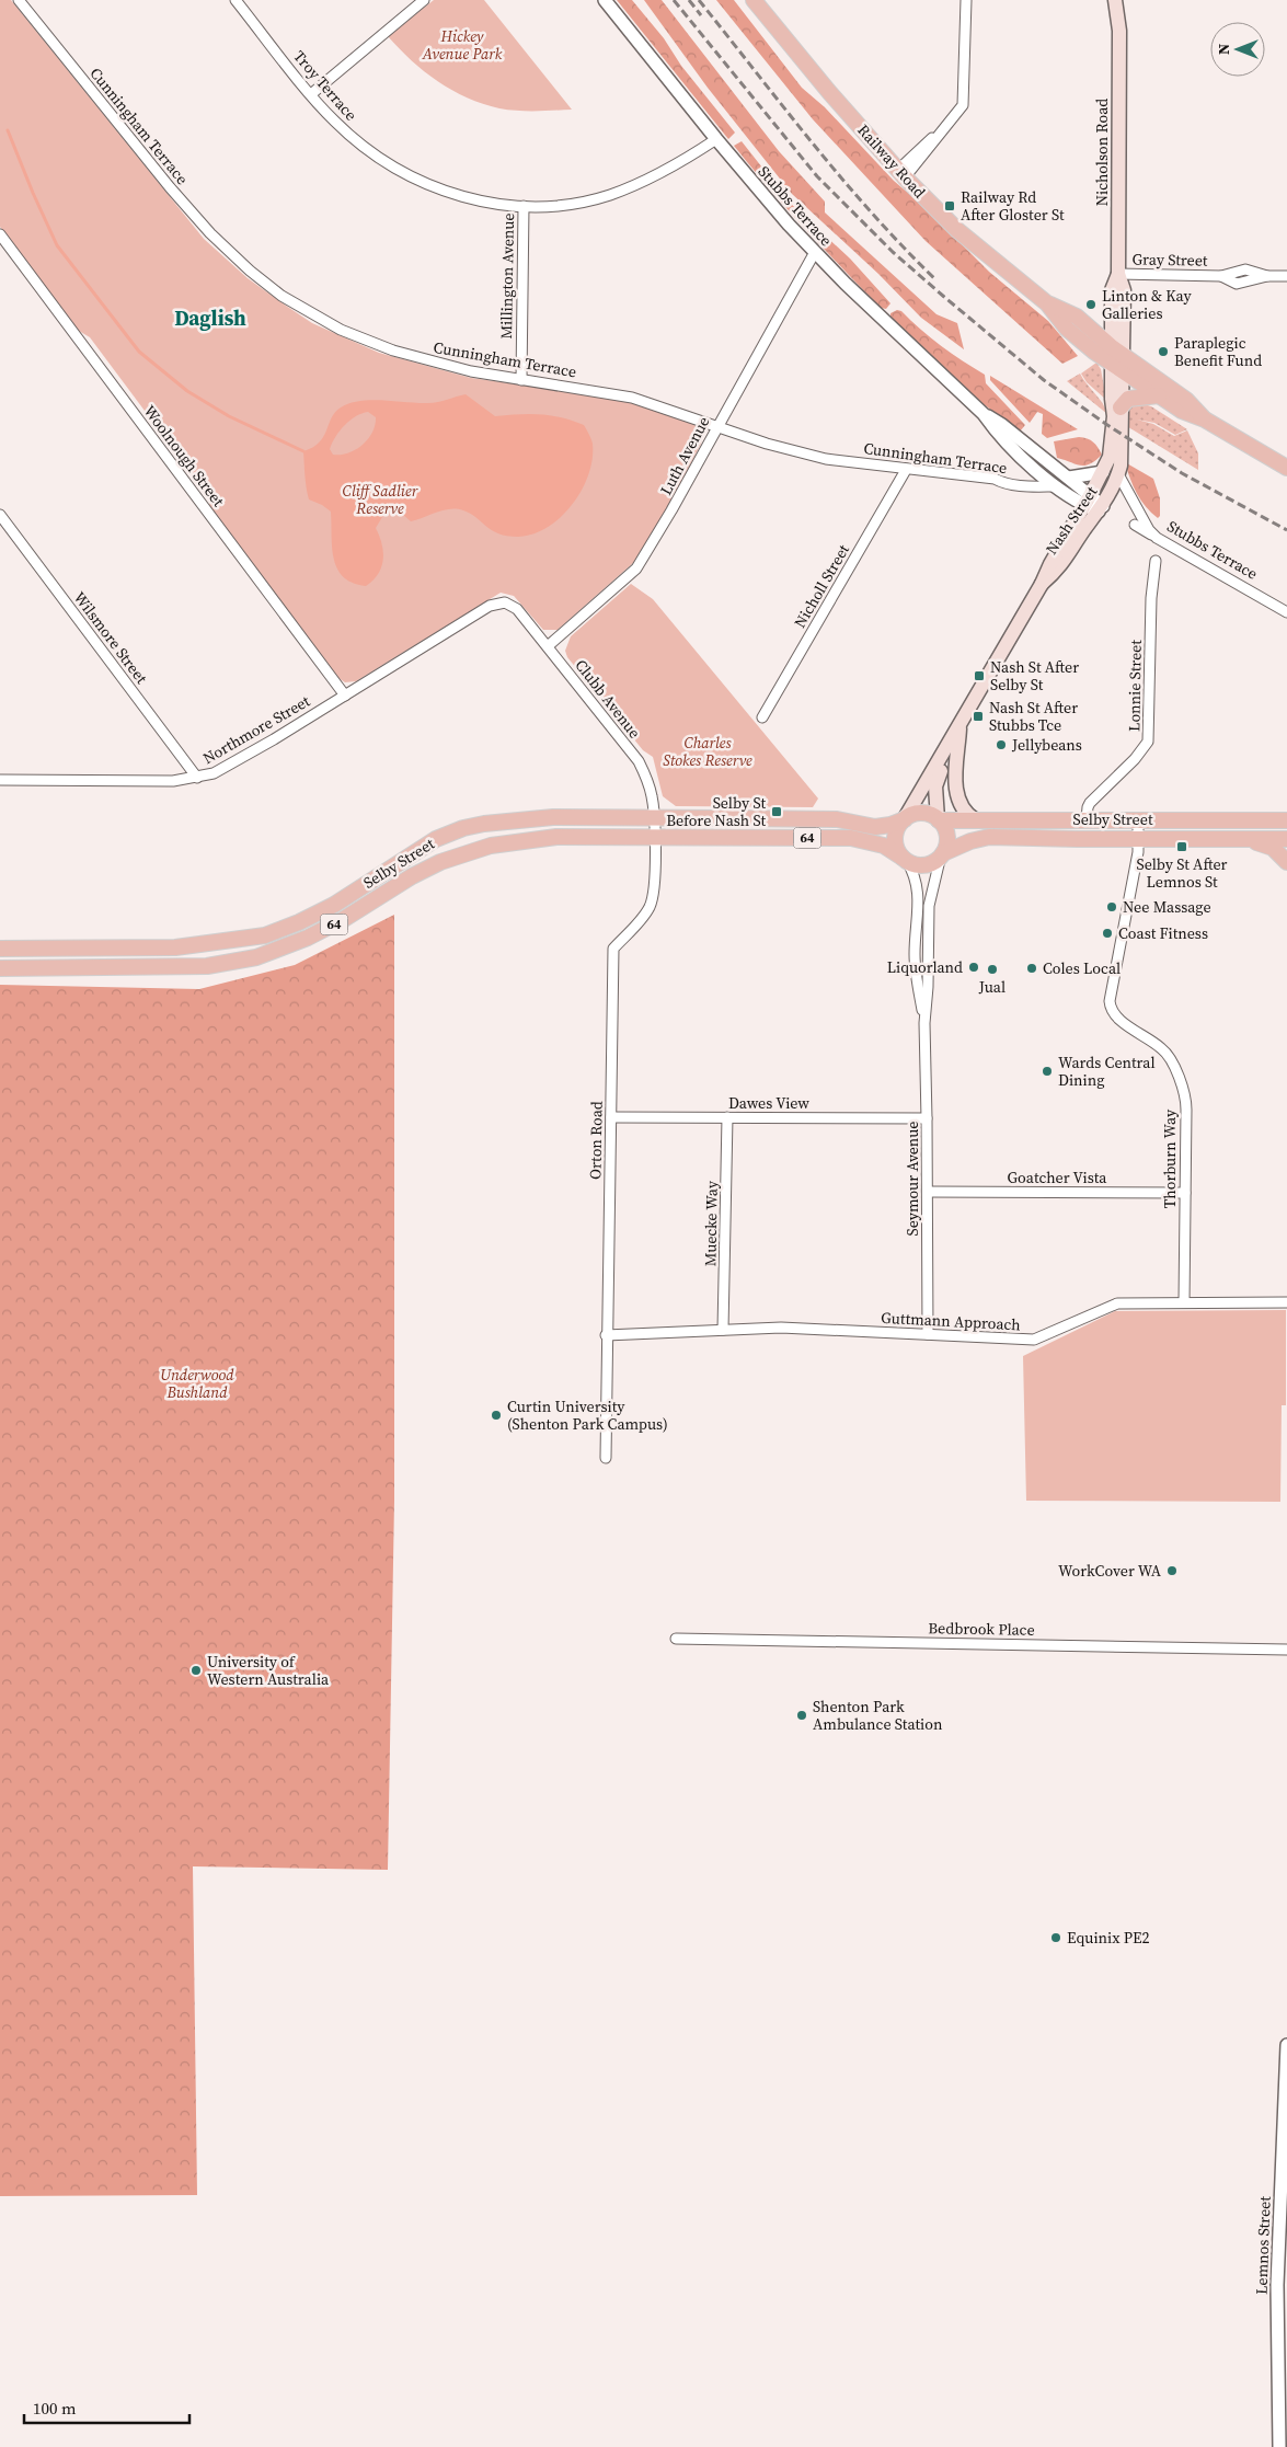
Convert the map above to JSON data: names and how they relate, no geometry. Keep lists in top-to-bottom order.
{
  "streets": {
    "main road": [
      "Nicholson Road",
      "Railway Road",
      "Nash Street",
      "Selby Street",
      "64"
    ],
    "street": [
      "Troy Terrace",
      "Cunningham Terrace",
      "Stubbs Terrace",
      "Gray Street",
      "Millington Avenue",
      "Woolnough Street",
      "Luth Avenue",
      "Nicholl Street",
      "Wilsmore Street",
      "Lonnie Street",
      "Clubb Avenue",
      "Northmore Street",
      "Dawes View",
      "Orton Road",
      "Thorburn Way",
      "Goatcher Vista",
      "Seymour Avenue",
      "Muecke Way",
      "Guttmann Approach",
      "Bedbrook Place",
      "Lemnos Street"
    ]
  },
  "crossings": [
    ["Troy Terrace", "Stubbs Terrace"],
    ["Troy Terrace", "Millington Avenue"],
    ["Cunningham Terrace", "Stubbs Terrace"],
    ["Cunningham Terrace", "Millington Avenue"],
    ["Cunningham Terrace", "Luth Avenue"],
    ["Cunningham Terrace", "Nicholl Street"],
    ["Nicholson Road", "Railway Road"],
    ["Nicholson Road", "Gray Street"],
    ["Nicholson Road", "Nash Street"],
    ["Railway Road", "Nash Street"],
    ["Stubbs Terrace", "Luth Avenue"],
    ["Stubbs Terrace", "Nash Street"],
    ["Woolnough Street", "Northmore Street"],
    ["Luth Avenue", "Clubb Avenue"],
    ["Nash Street", "Selby Street"],
    ["Nash Street", "64"],
    ["Nash Street", "Seymour Avenue"],
    ["Wilsmore Street", "Northmore Street"],
    ["Lonnie Street", "Selby Street"],
    ["Clubb Avenue", "Northmore Street"],
    ["Clubb Avenue", "Selby Street"],
    ["Clubb Avenue", "Orton Road"],
    ["Selby Street", "64"],
    ["Selby Street", "Orton Road"],
    ["Selby Street", "Thorburn Way"],
    ["Selby Street", "Seymour Avenue"],
    ["64", "Seymour Avenue"],
    ["Dawes View", "Orton Road"],
    ["Dawes View", "Seymour Avenue"],
    ["Dawes View", "Muecke Way"],
    ["Orton Road", "Guttmann Approach"],
    ["Thorburn Way", "Goatcher Vista"],
    ["Thorburn Way", "Guttmann Approach"],
    ["Goatcher Vista", "Seymour Avenue"],
    ["Seymour Avenue", "Guttmann Approach"],
    ["Muecke Way", "Guttmann Approach"]
  ],
  "districts": ["Daglish"],
  "parks": [
    "Hickey Avenue Park",
    "Cliff Sadlier Reserve",
    "Charles Stokes Reserve",
    "Underwood Bushland"
  ],
  "places": {
    "transit": [
      "Railway Rd After Gloster St",
      "Nash St After Selby St",
      "Nash St After Stubbs Tce",
      "Selby St Before Nash St",
      "Selby St After Lemnos St"
    ],
    "other": [
      "Linton & Kay Galleries",
      "Paraplegic Benefit Fund",
      "Jellybeans",
      "Nee Massage",
      "Coast Fitness",
      "Liquorland",
      "Coles Local",
      "Jual",
      "Wards Central Dining",
      "Curtin University (Shenton Park Campus)",
      "WorkCover WA",
      "University of Western Australia",
      "Shenton Park Ambulance Station",
      "Equinix PE2"
    ]
  },
  "scale_bar": "100 m",
  "north": "left"
}
